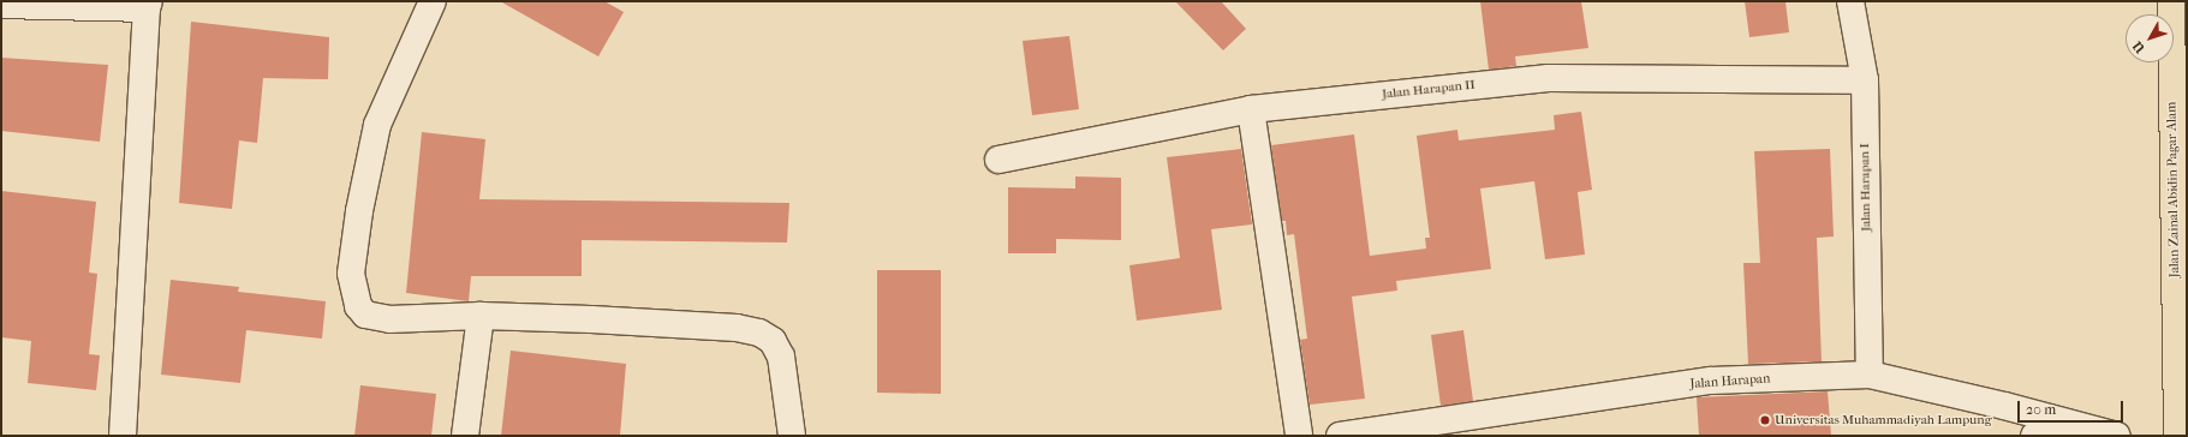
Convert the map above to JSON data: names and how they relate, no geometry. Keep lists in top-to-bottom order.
{
  "streets": {
    "highway": ["Jalan Zainal Abidin Pagar Alam"],
    "street": ["Jalan Harapan II", "Jalan Harapan I", "Jalan Harapan"]
  },
  "crossings": [
    ["Jalan Harapan II", "Jalan Harapan I"],
    ["Jalan Harapan I", "Jalan Harapan"]
  ],
  "places": ["Universitas Muhammadiyah Lampung"],
  "scale_bar": "20 m",
  "north": "bottom left"
}
